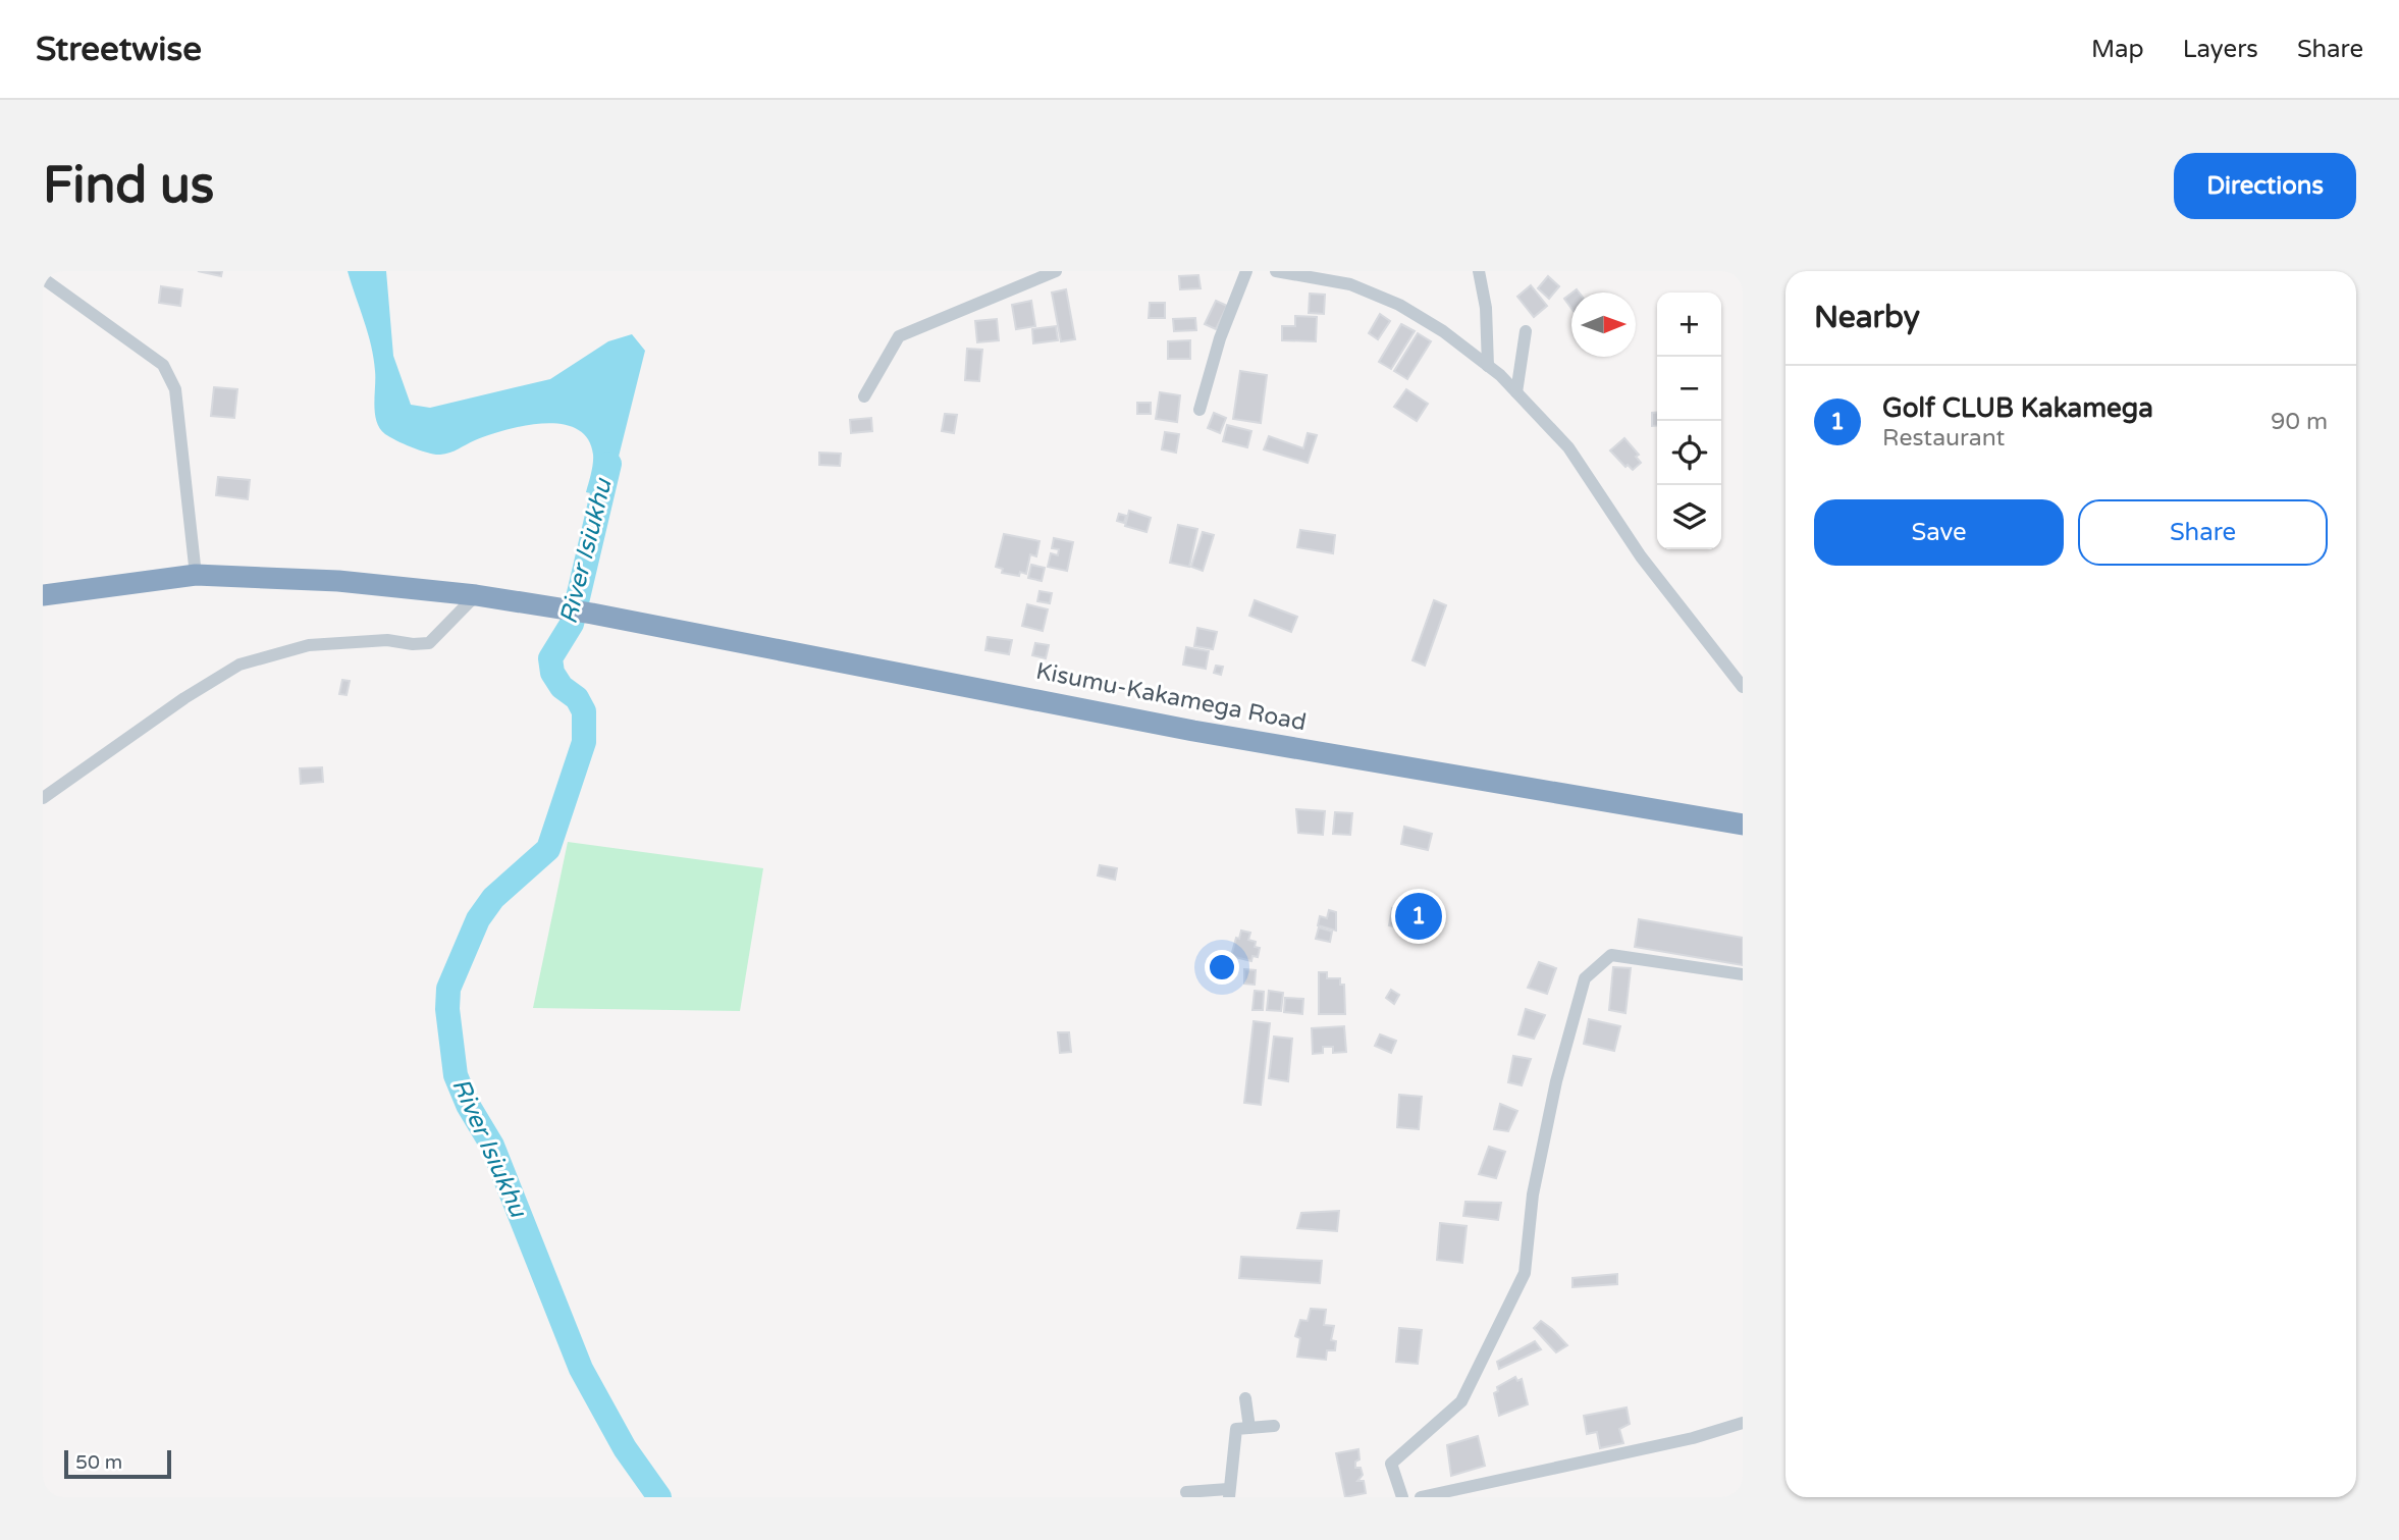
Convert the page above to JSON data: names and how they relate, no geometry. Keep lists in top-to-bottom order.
{
  "streets": {
    "highway": ["Kisumu-Kakamega Road"]
  },
  "water": ["River Isiukhu"],
  "scale_bar": "50 m",
  "north": "right",
  "page": {
    "header": "Streetwise",
    "nav": ["Map", "Layers", "Share"],
    "buttons": [
      "Directions",
      ["Save", "Share"]
    ],
    "title": "Find us",
    "heading": "Nearby",
    "map_buttons": ["+", "−"],
    "list": [
      {
        "mark": "1",
        "name": "Golf CLUB Kakamega",
        "note": "Restaurant",
        "value": "90 m"
      }
    ],
    "pins": "1",
    "scale": "50 m"
  }
}
